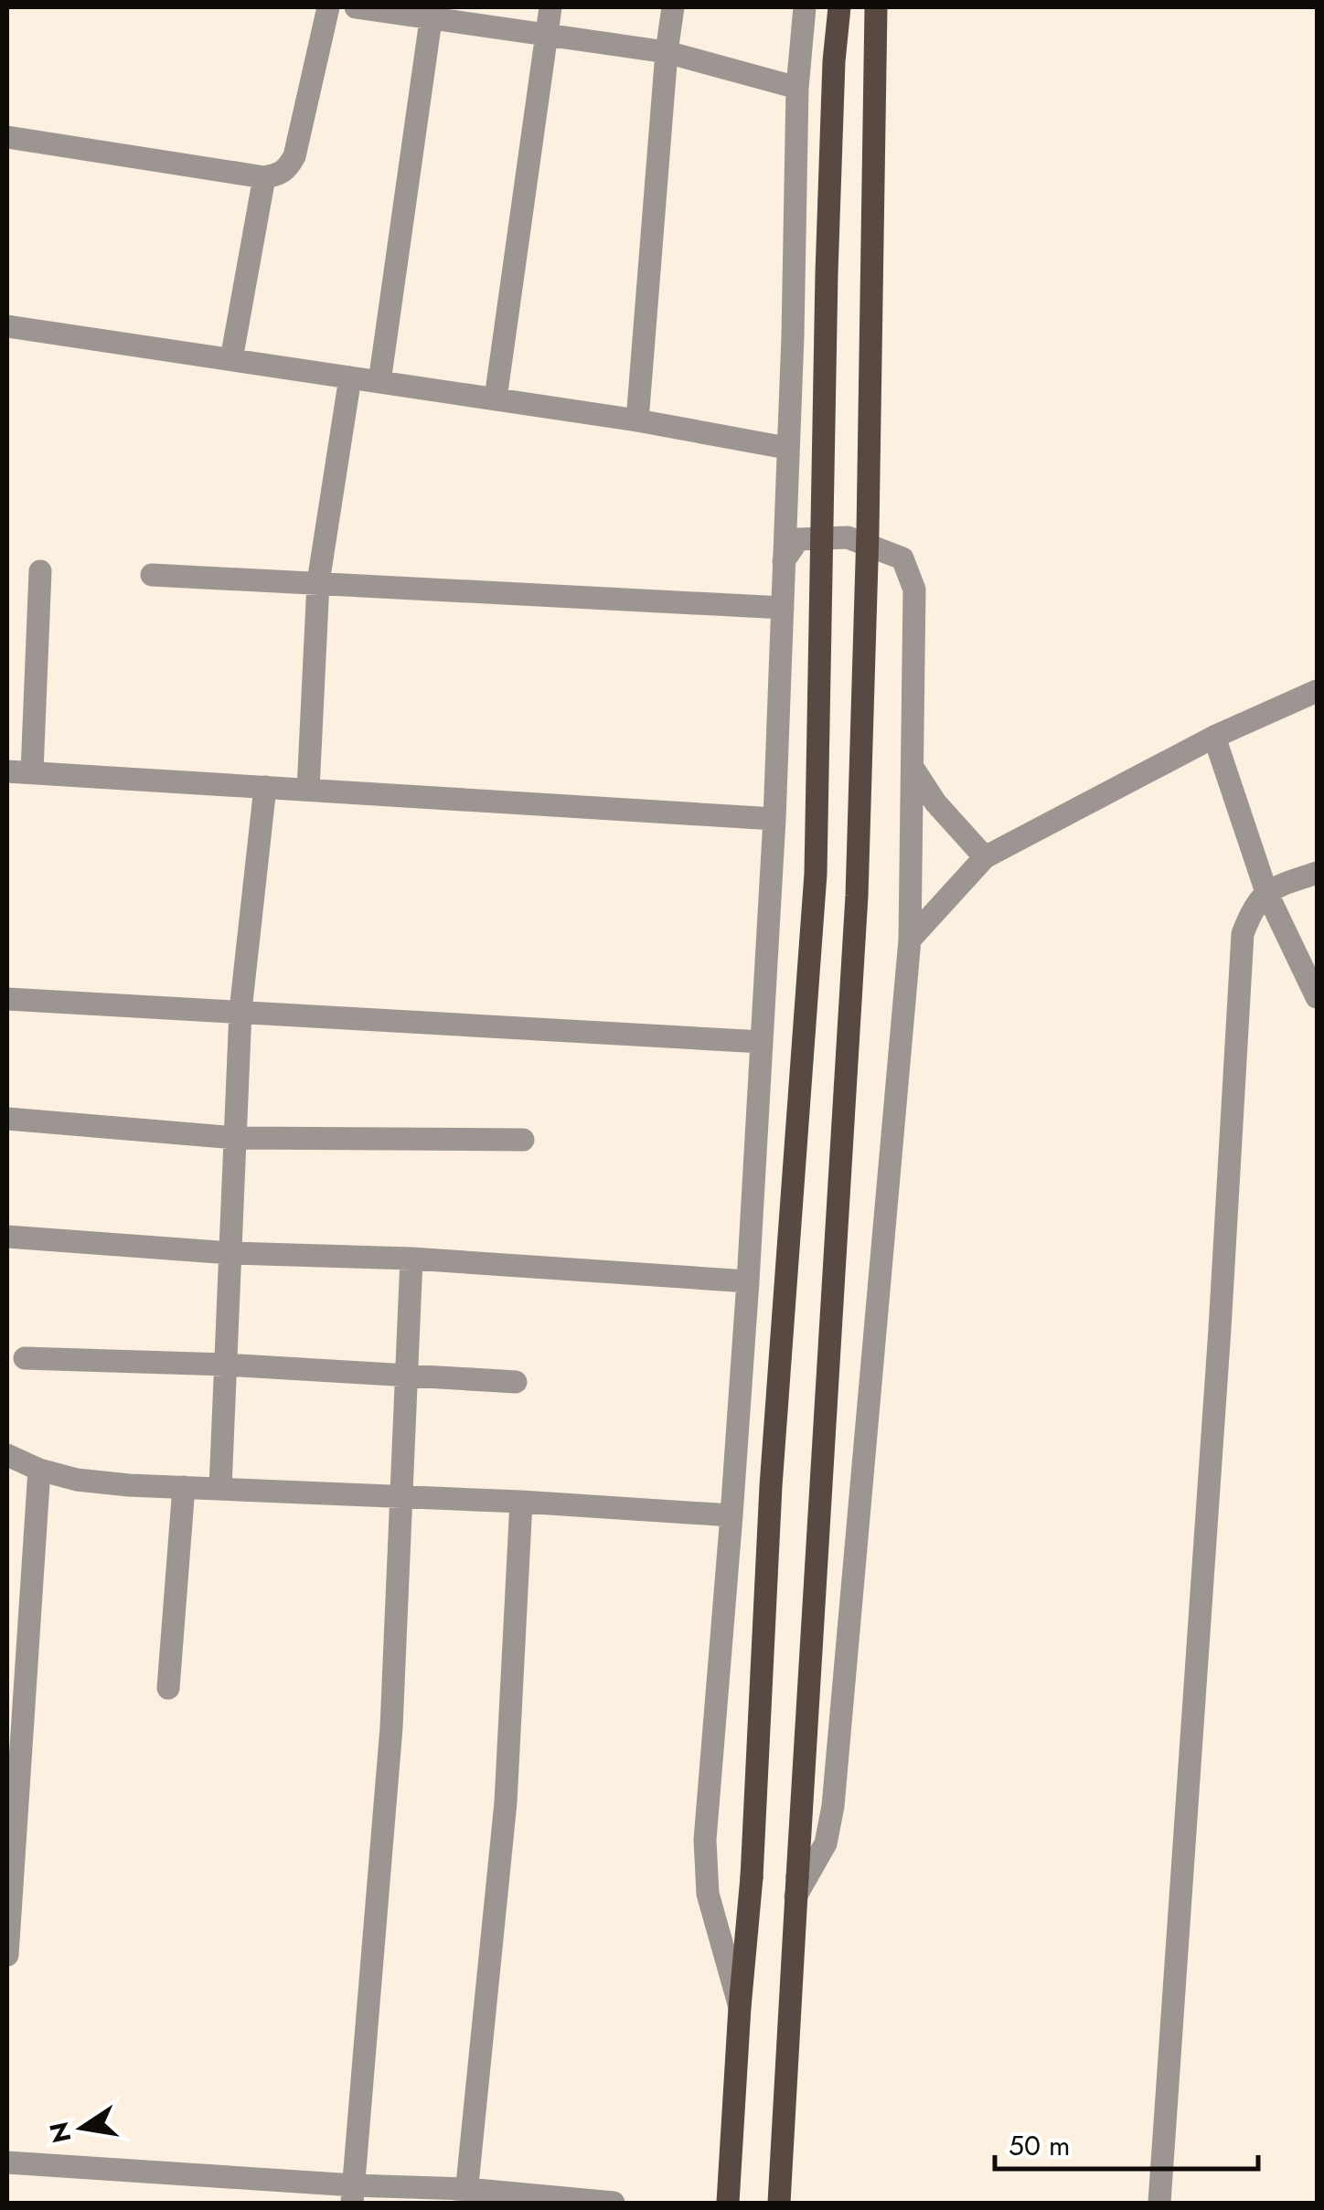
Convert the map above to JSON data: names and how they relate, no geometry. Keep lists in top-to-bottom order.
{
  "scale_bar": "50 m",
  "north": "left"
}
